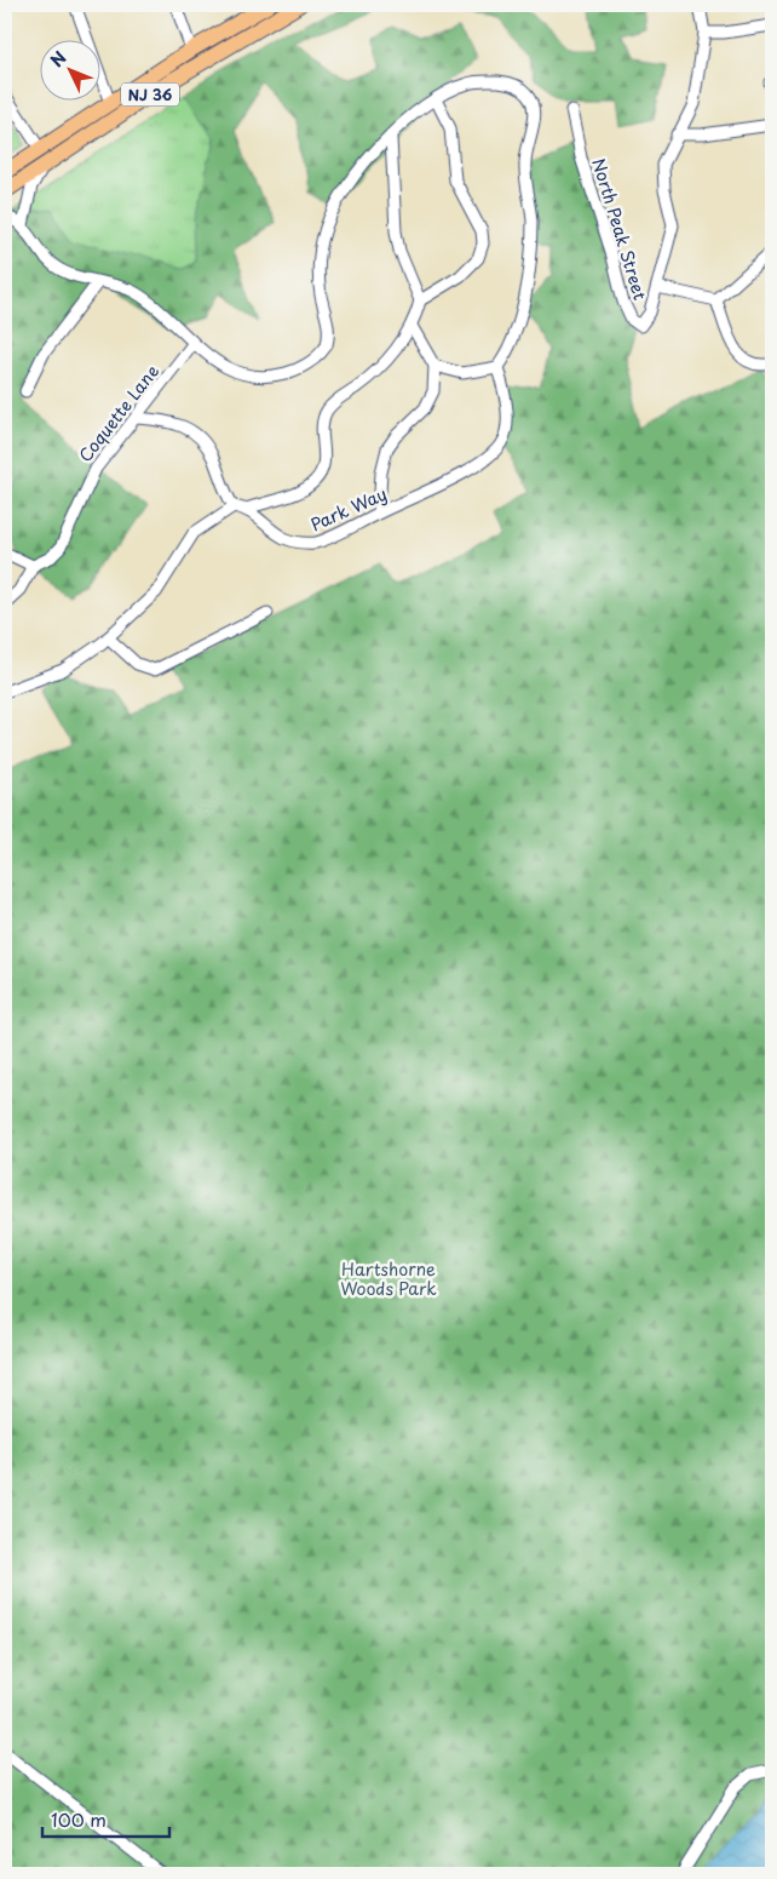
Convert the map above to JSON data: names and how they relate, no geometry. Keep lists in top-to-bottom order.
{
  "streets": {
    "highway": ["NJ 36"],
    "street": ["North Peak Street", "Coquette Lane", "Park Way"]
  },
  "parks": ["Hartshorne Woods Park"],
  "scale_bar": "100 m",
  "north": "top left"
}
